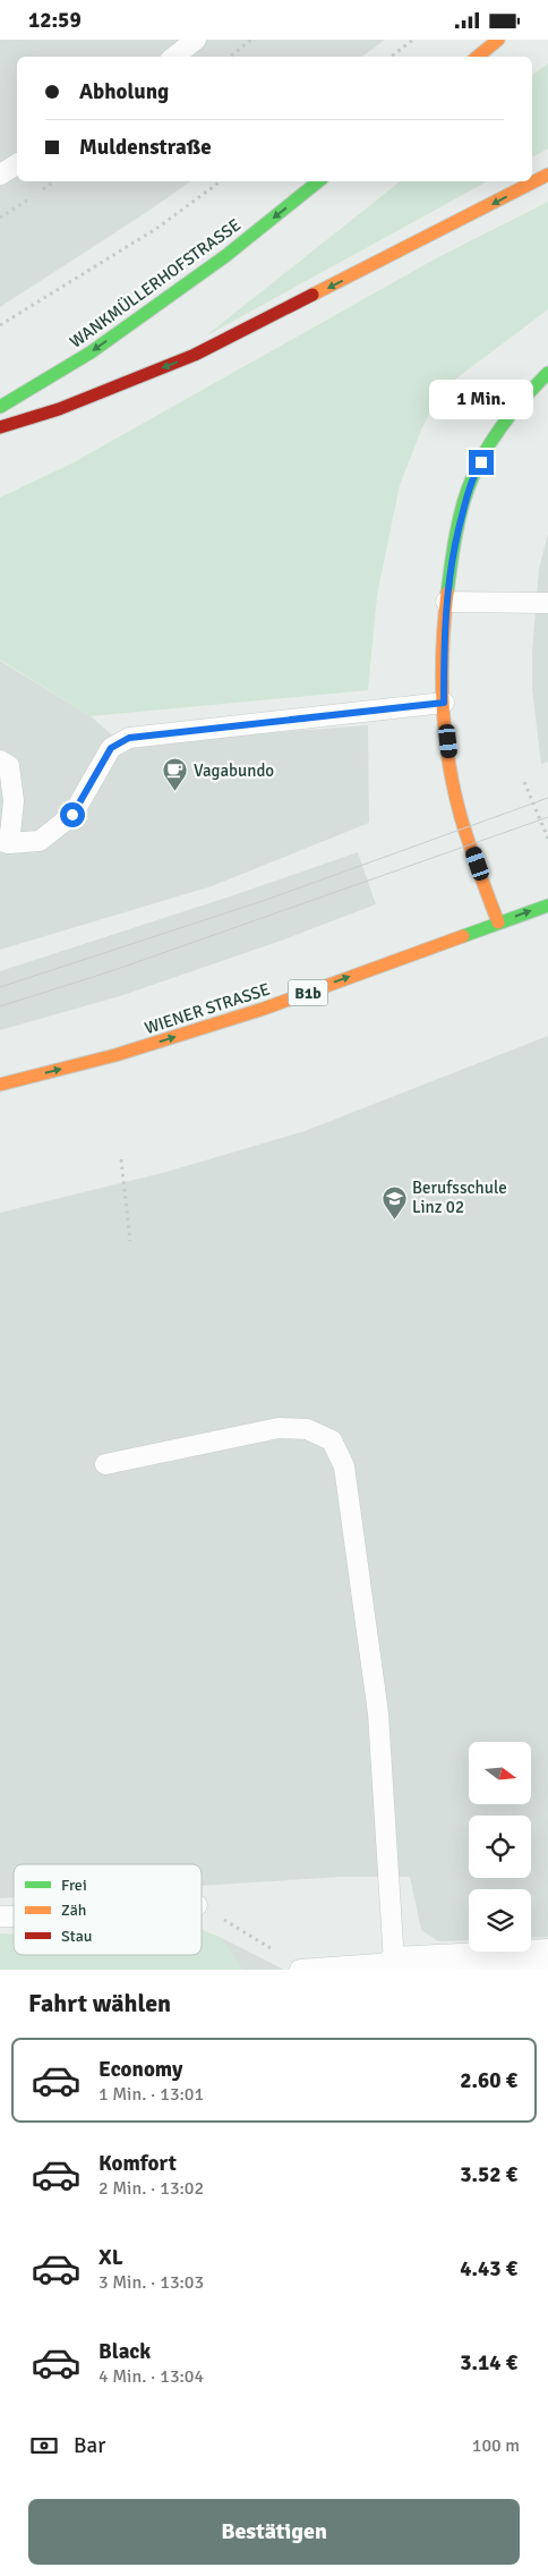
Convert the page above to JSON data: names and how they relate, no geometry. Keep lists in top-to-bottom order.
{
  "streets": {
    "main road": ["WANKMÜLLERHOFSTRASSE", "B1b", "WIENER STRASSE"]
  },
  "one_way": ["WIENER STRASSE"],
  "places": {
    "cafe": ["Vagabundo"],
    "school or university": ["Berufsschule Linz 02"]
  },
  "legend": ["Frei", "Zäh", "Stau"],
  "north": "right",
  "page": {
    "status": "12:59",
    "banner": ["Abholung", "Muldenstraße"],
    "bubble": "1 Min.",
    "heading": "Fahrt wählen",
    "list": [
      {
        "name": "Economy",
        "note": "1 Min. · 13:01",
        "value": "2.60 €"
      },
      {
        "name": "Komfort",
        "note": "2 Min. · 13:02",
        "value": "3.52 €"
      },
      {
        "name": "XL",
        "note": "3 Min. · 13:03",
        "value": "4.43 €"
      },
      {
        "name": "Black",
        "note": "4 Min. · 13:04",
        "value": "3.14 €"
      }
    ],
    "pay": ["Bar", "100 m"],
    "buttons": "Bestätigen"
  }
}
